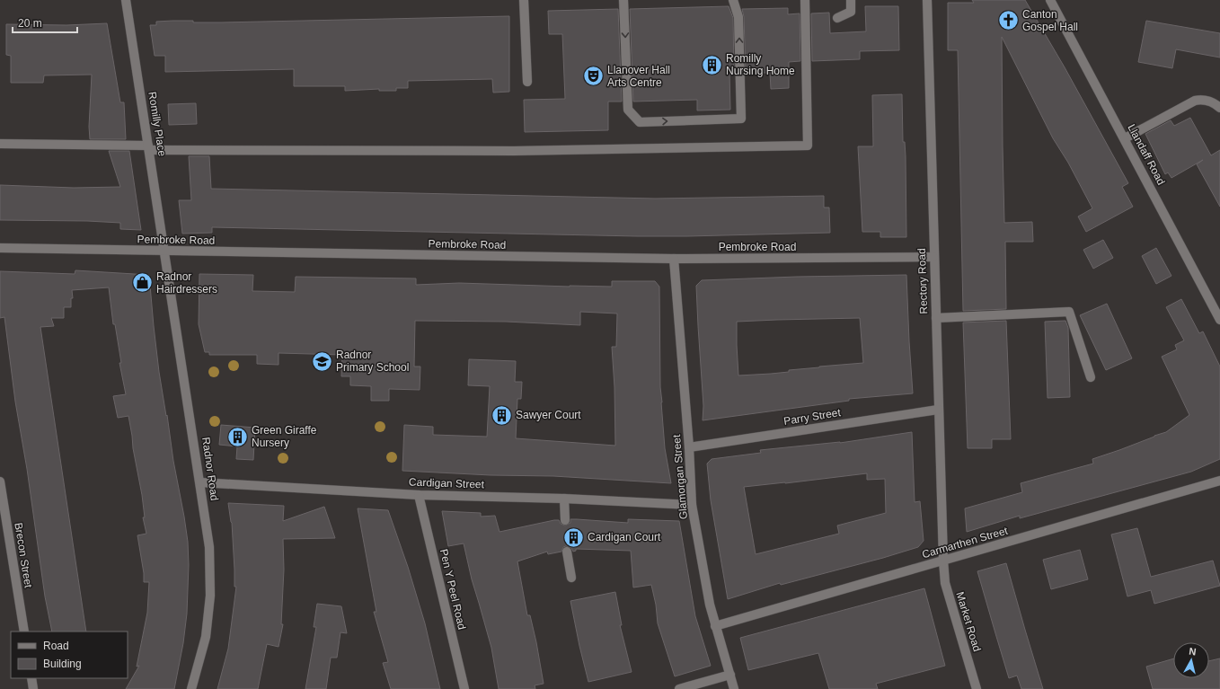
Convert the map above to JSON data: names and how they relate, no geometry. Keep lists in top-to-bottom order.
{
  "streets": {
    "street": [
      "Romilly Place",
      "Llandaff Road",
      "Pembroke Road",
      "Rectory Road",
      "Parry Street",
      "Radnor Road",
      "Glamorgan Street",
      "Cardigan Street",
      "Carmarthen Street",
      "Brecon Street",
      "Pen Y Peel Road",
      "Market Road"
    ]
  },
  "crossings": [
    ["Romilly Place", "Pembroke Road"],
    ["Romilly Place", "Radnor Road"],
    ["Pembroke Road", "Rectory Road"],
    ["Pembroke Road", "Radnor Road"],
    ["Pembroke Road", "Glamorgan Street"],
    ["Rectory Road", "Parry Street"],
    ["Rectory Road", "Carmarthen Street"],
    ["Rectory Road", "Market Road"],
    ["Parry Street", "Glamorgan Street"],
    ["Radnor Road", "Cardigan Street"],
    ["Glamorgan Street", "Cardigan Street"],
    ["Glamorgan Street", "Carmarthen Street"],
    ["Cardigan Street", "Pen Y Peel Road"],
    ["Carmarthen Street", "Market Road"]
  ],
  "places": {
    "church": ["Canton Gospel Hall"],
    "building": [
      "Romilly Nursing Home",
      "Sawyer Court",
      "Green Giraffe Nursery",
      "Cardigan Court"
    ],
    "theatre": ["Llanover Hall Arts Centre"],
    "shop": ["Radnor Hairdressers"],
    "school or university": ["Radnor Primary School"]
  },
  "legend": ["Road", "Building"],
  "scale_bar": "20 m",
  "north": "top"
}
